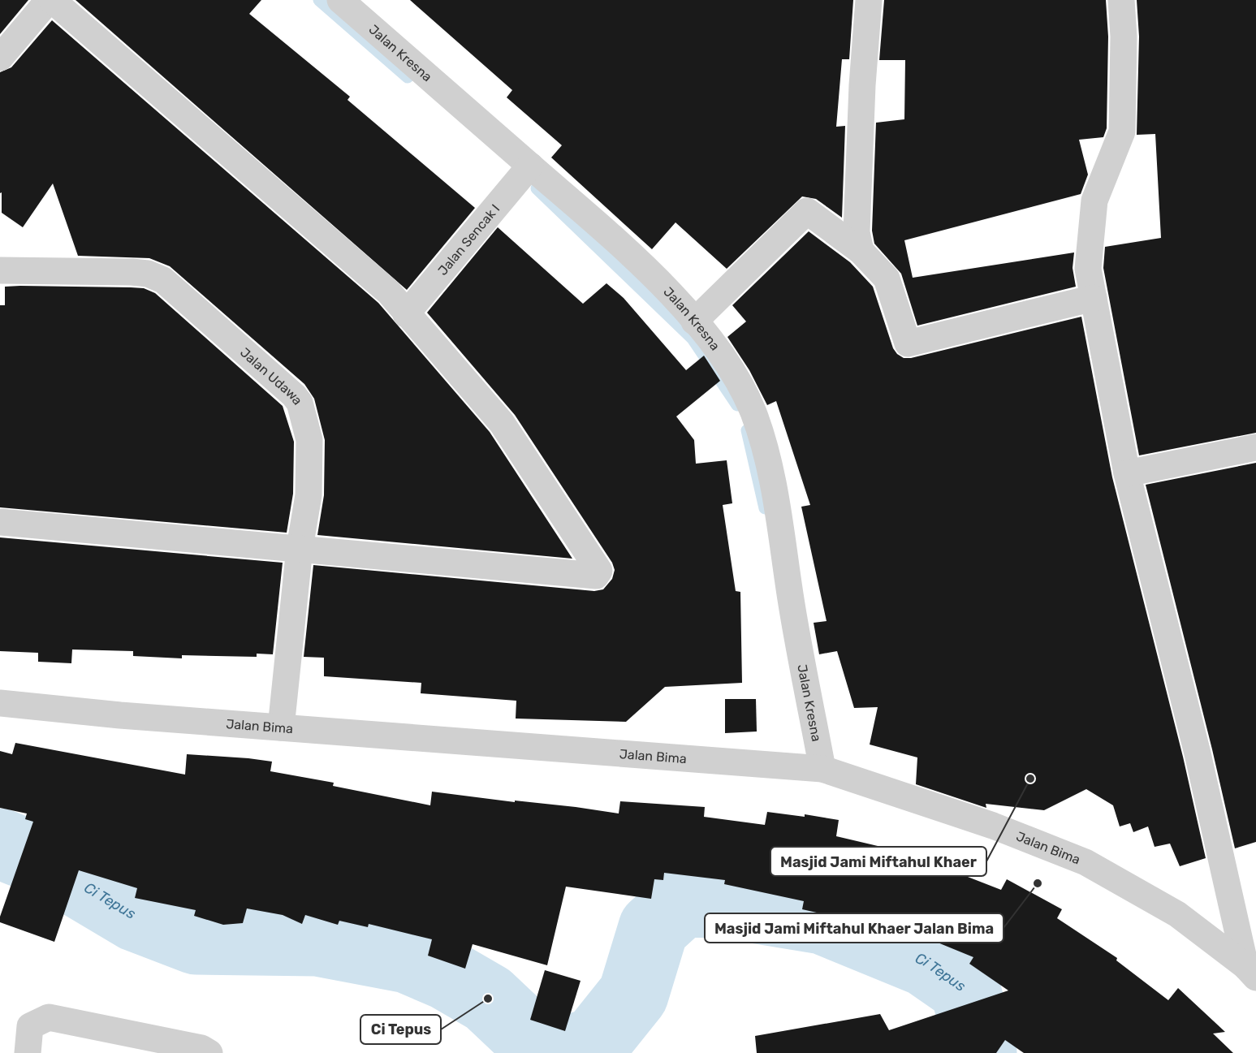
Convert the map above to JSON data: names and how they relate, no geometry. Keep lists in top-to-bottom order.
{
  "streets": {
    "street": [
      "Jalan Kresna",
      "Jalan Sencak I",
      "Jalan Udawa",
      "Jalan Bima"
    ]
  },
  "crossings": [
    ["Jalan Kresna", "Jalan Sencak I"],
    ["Jalan Kresna", "Jalan Bima"],
    ["Jalan Udawa", "Jalan Bima"]
  ],
  "water": ["Ci Tepus"],
  "places": ["Masjid Jami Miftahul Khaer", "Masjid Jami Miftahul Khaer Jalan Bima", "Ci Tepus"]
}
